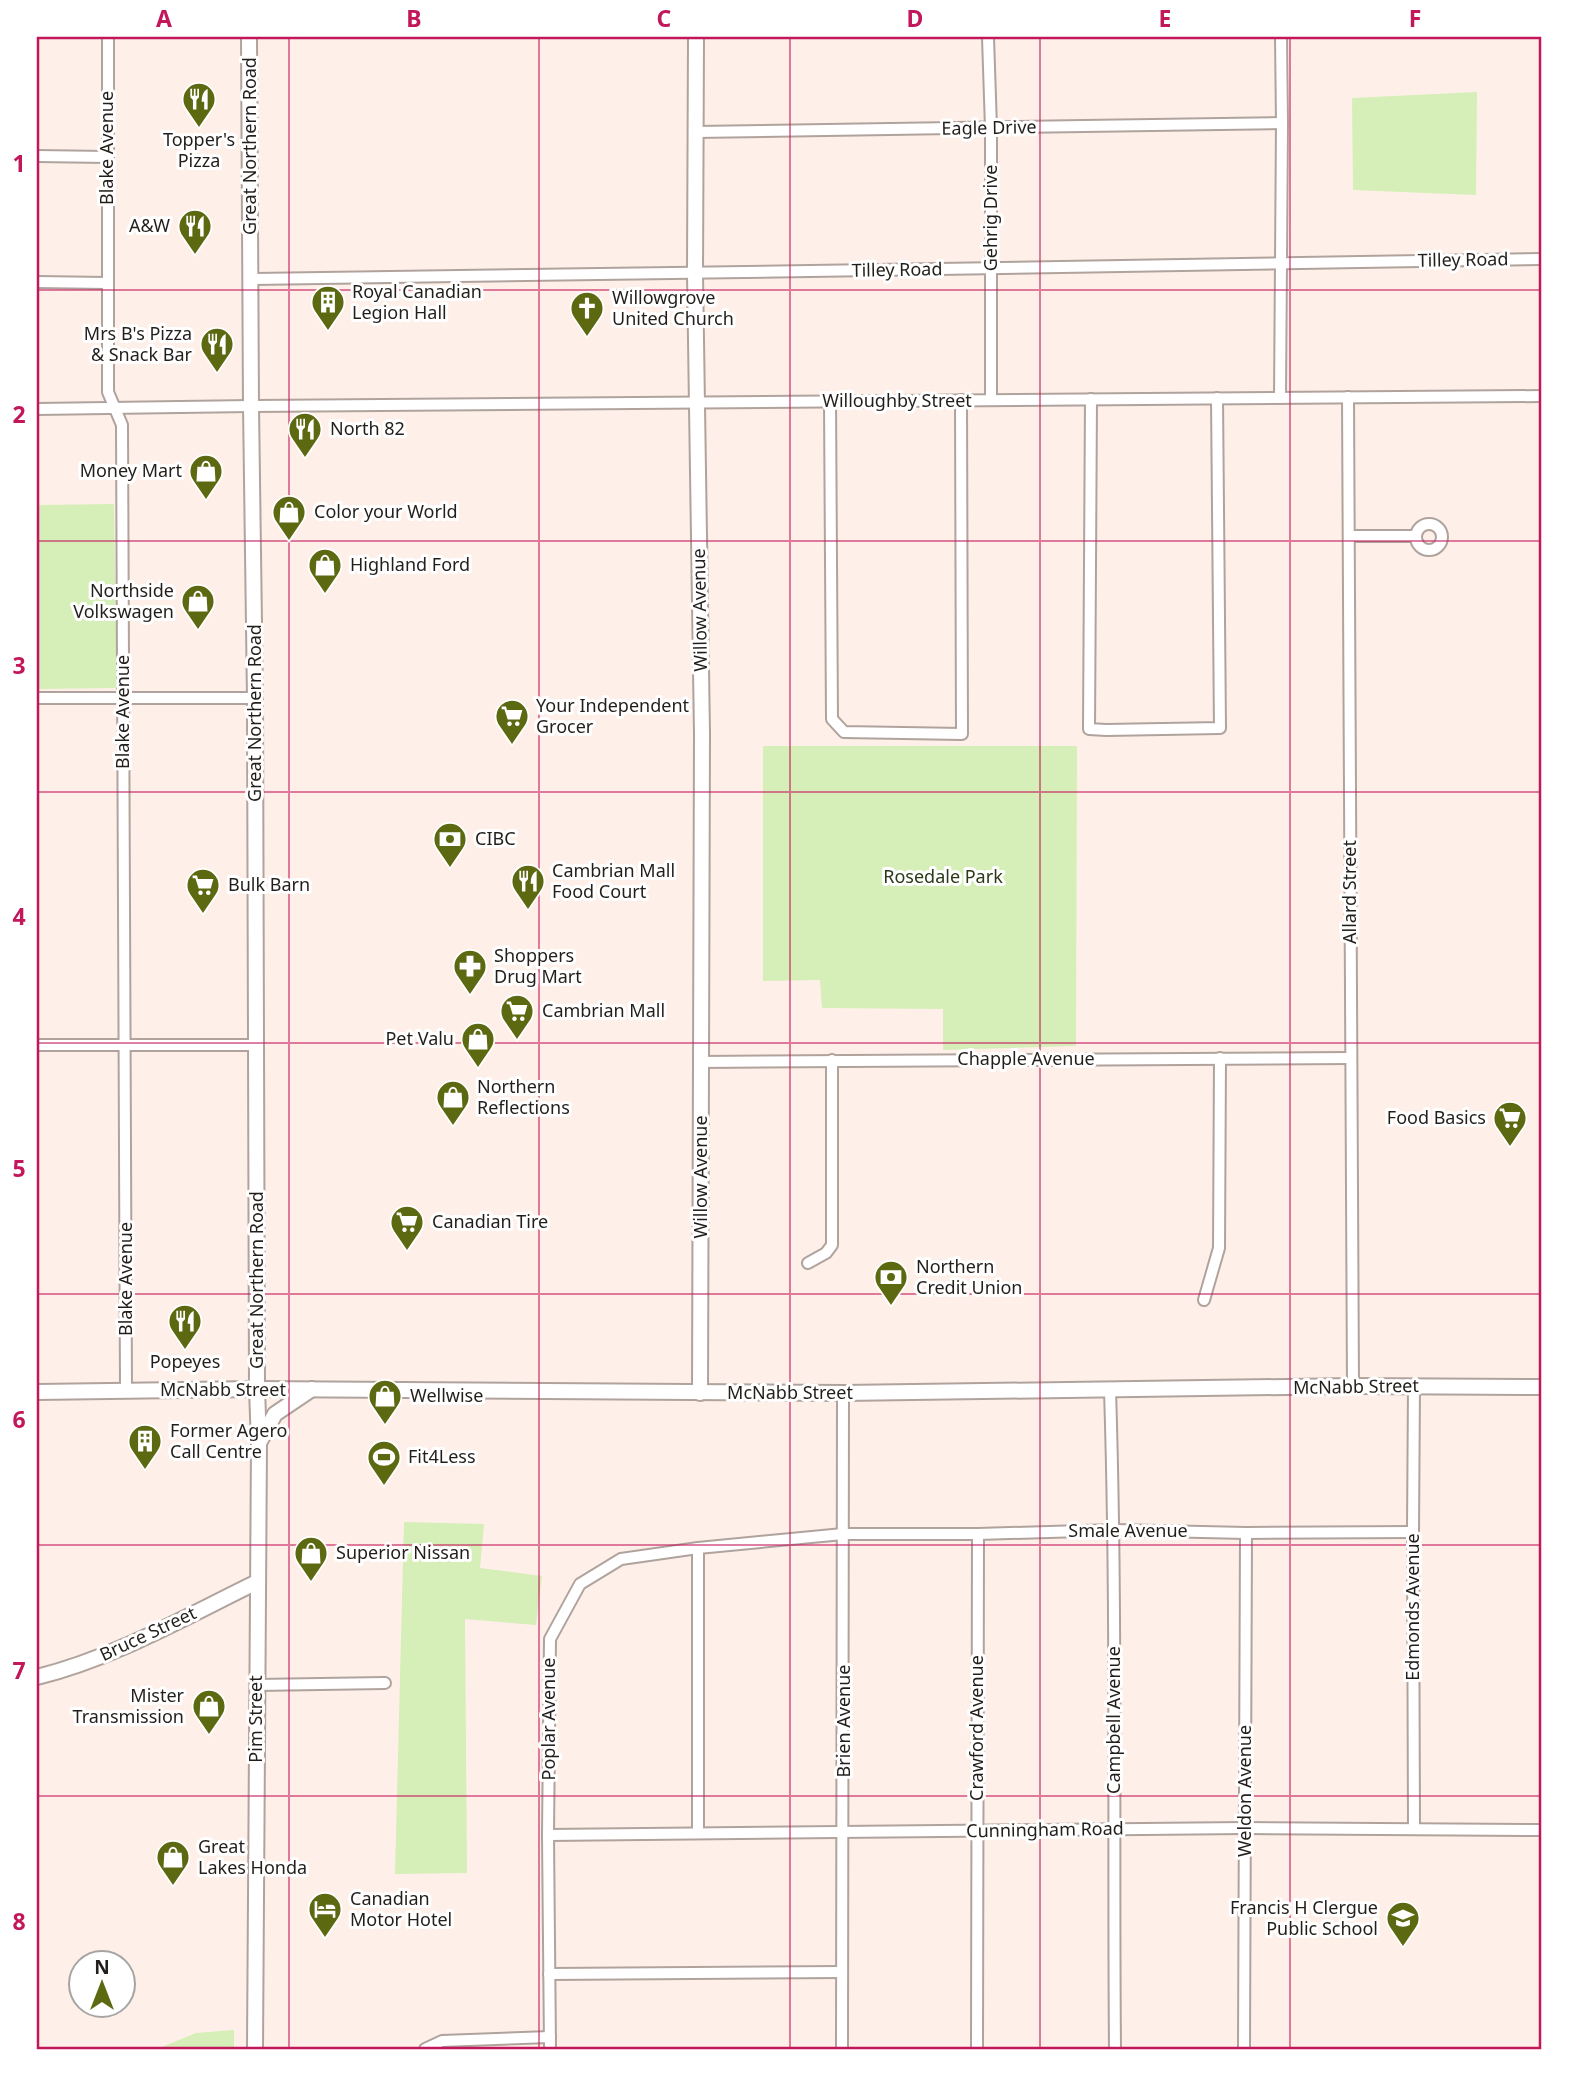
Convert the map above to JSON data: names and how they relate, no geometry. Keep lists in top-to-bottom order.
{
  "streets": {
    "main road": [
      "Great Northern Road",
      "Willow Avenue",
      "McNabb Street",
      "Bruce Street",
      "Pim Street"
    ],
    "street": [
      "Eagle Drive",
      "Blake Avenue",
      "Gehrig Drive",
      "Tilley Road",
      "Willoughby Street",
      "Allard Street",
      "Chapple Avenue",
      "Smale Avenue",
      "Edmonds Avenue",
      "Poplar Avenue",
      "Campbell Avenue",
      "Brien Avenue",
      "Crawford Avenue",
      "Weldon Avenue",
      "Cunningham Road"
    ]
  },
  "crossings": [
    ["Eagle Drive", "Gehrig Drive"],
    ["Eagle Drive", "Willow Avenue"],
    ["Great Northern Road", "Tilley Road"],
    ["Great Northern Road", "Willoughby Street"],
    ["Great Northern Road", "McNabb Street"],
    ["Great Northern Road", "Pim Street"],
    ["Blake Avenue", "Willoughby Street"],
    ["Blake Avenue", "McNabb Street"],
    ["Gehrig Drive", "Tilley Road"],
    ["Gehrig Drive", "Willoughby Street"],
    ["Tilley Road", "Willow Avenue"],
    ["Willoughby Street", "Willow Avenue"],
    ["Willoughby Street", "Allard Street"],
    ["Willow Avenue", "Chapple Avenue"],
    ["Willow Avenue", "McNabb Street"],
    ["Allard Street", "Chapple Avenue"],
    ["Allard Street", "McNabb Street"],
    ["McNabb Street", "Edmonds Avenue"],
    ["McNabb Street", "Pim Street"],
    ["McNabb Street", "Campbell Avenue"],
    ["McNabb Street", "Brien Avenue"],
    ["Smale Avenue", "Edmonds Avenue"],
    ["Smale Avenue", "Poplar Avenue"],
    ["Smale Avenue", "Campbell Avenue"],
    ["Smale Avenue", "Brien Avenue"],
    ["Smale Avenue", "Crawford Avenue"],
    ["Smale Avenue", "Weldon Avenue"],
    ["Edmonds Avenue", "Cunningham Road"],
    ["Bruce Street", "Pim Street"],
    ["Poplar Avenue", "Brien Avenue"],
    ["Poplar Avenue", "Cunningham Road"],
    ["Campbell Avenue", "Cunningham Road"],
    ["Brien Avenue", "Cunningham Road"],
    ["Crawford Avenue", "Cunningham Road"],
    ["Weldon Avenue", "Cunningham Road"]
  ],
  "parks": ["Rosedale Park"],
  "places": {
    "restaurant": [
      "Topper's Pizza",
      "A&W",
      "Mrs B's Pizza & Snack Bar",
      "North 82",
      "Cambrian Mall Food Court",
      "Popeyes"
    ],
    "building": ["Royal Canadian Legion Hall", "Former Agero Call Centre"],
    "church": ["Willowgrove United Church"],
    "shop": [
      "Money Mart",
      "Color your World",
      "Highland Ford",
      "Northside Volkswagen",
      "Pet Valu",
      "Northern Reflections",
      "Wellwise",
      "Superior Nissan",
      "Mister Transmission",
      "Great Lakes Honda"
    ],
    "supermarket": [
      "Your Independent Grocer",
      "Bulk Barn",
      "Cambrian Mall",
      "Food Basics",
      "Canadian Tire"
    ],
    "bank": ["CIBC", "Northern Credit Union"],
    "pharmacy": ["Shoppers Drug Mart"],
    "sports": ["Fit4Less"],
    "hotel": ["Canadian Motor Hotel"],
    "school or university": ["Francis H Clergue Public School"]
  },
  "north": "top",
  "grid": {
    "columns": [
      "A",
      "B",
      "C",
      "D",
      "E",
      "F"
    ],
    "rows": [
      "1",
      "2",
      "3",
      "4",
      "5",
      "6",
      "7",
      "8"
    ]
  }
}
